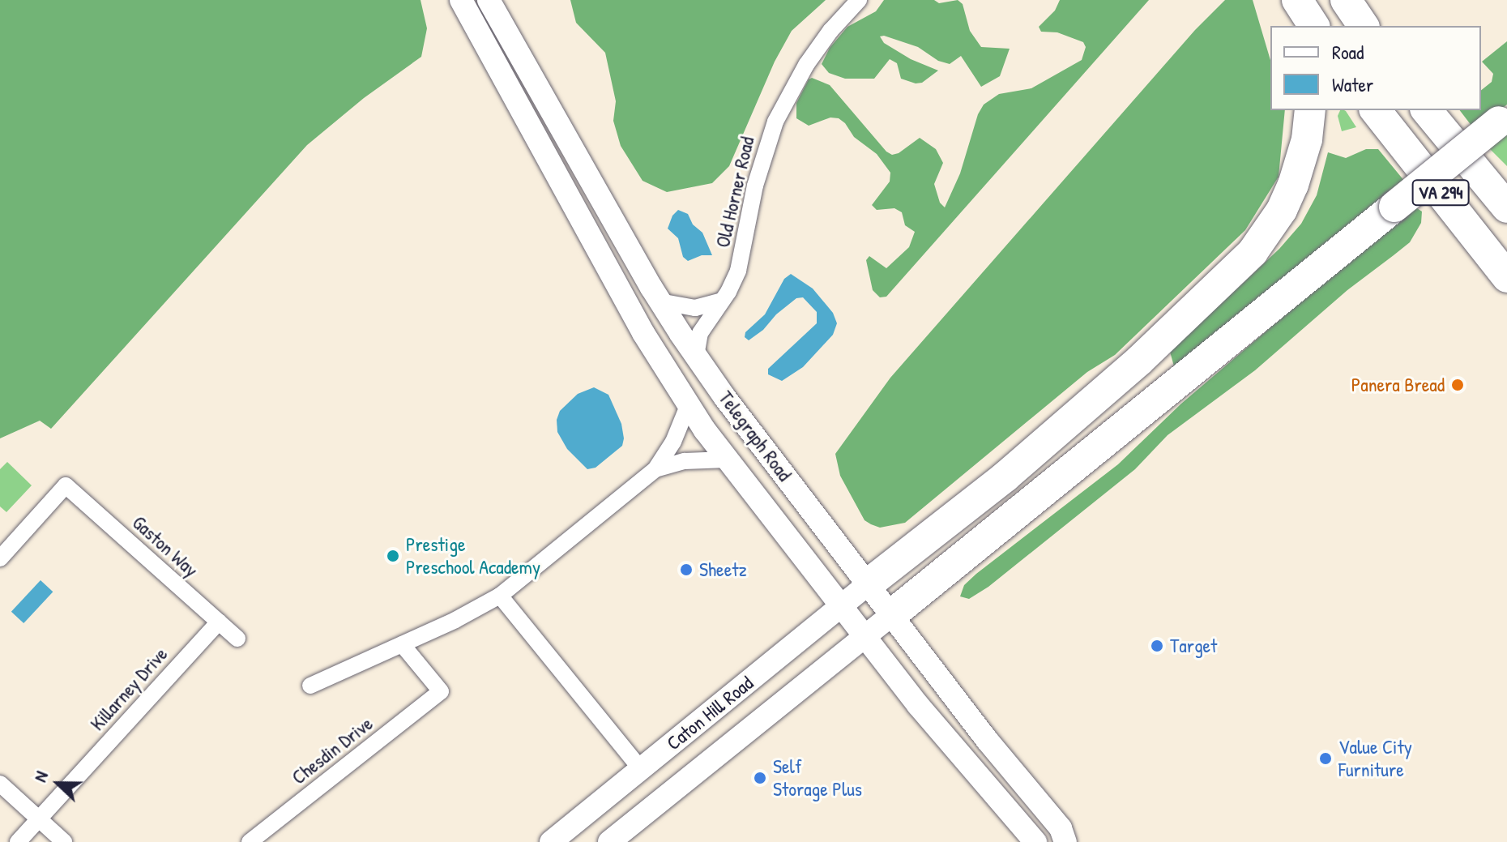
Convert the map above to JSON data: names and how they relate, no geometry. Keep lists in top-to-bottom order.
{
  "streets": {
    "highway": ["VA 294"],
    "main road": ["Telegraph Road", "Caton Hill Road"],
    "street": [
      "Old Horner Road",
      "Gaston Way",
      "Killarney Drive",
      "Chesdin Drive"
    ]
  },
  "crossings": [
    ["Old Horner Road", "Telegraph Road"],
    ["Telegraph Road", "Caton Hill Road"],
    ["Gaston Way", "Killarney Drive"]
  ],
  "places": [
    "Panera Bread",
    "Prestige Preschool Academy",
    "Sheetz",
    "Target",
    "Value City Furniture",
    "Self Storage Plus"
  ],
  "legend": ["Road", "Water"],
  "north": "left"
}
